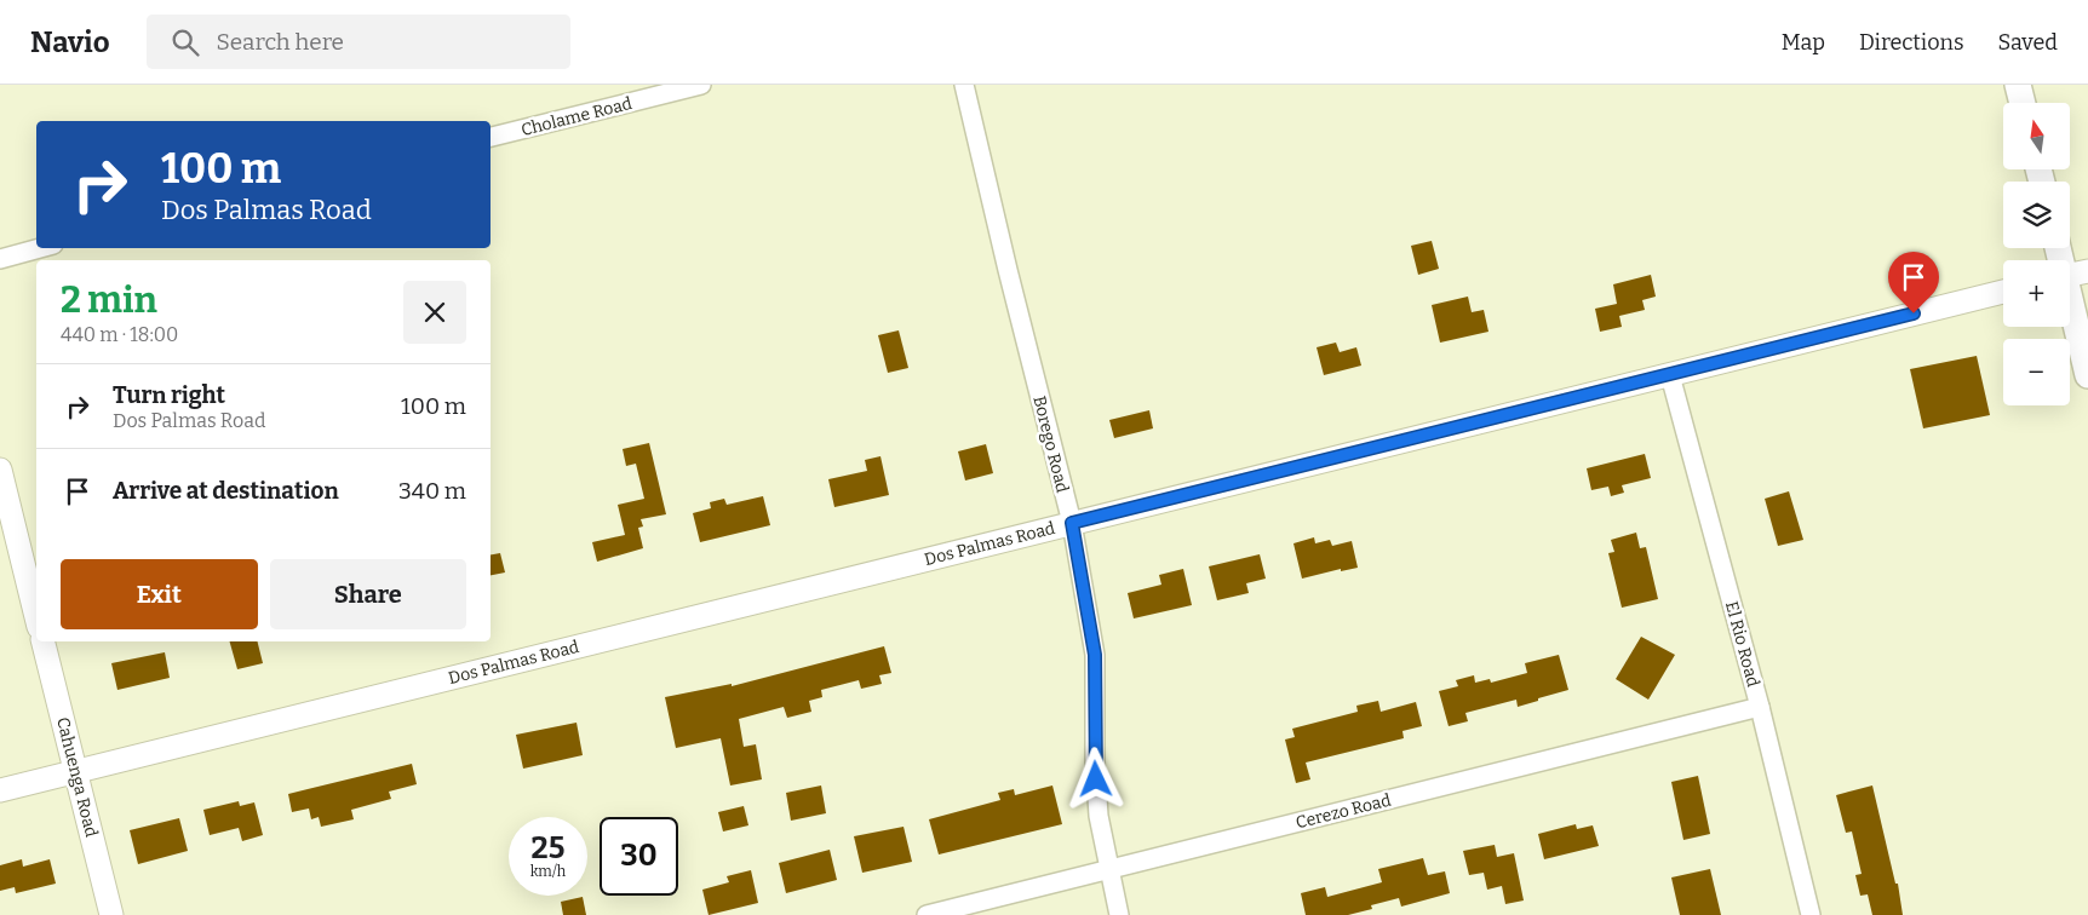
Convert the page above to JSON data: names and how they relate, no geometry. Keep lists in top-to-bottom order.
{
  "streets": {
    "street": [
      "Cholame Road",
      "Borego Road",
      "Dos Palmas Road",
      "El Rio Road",
      "Cahuenga Road",
      "Cerezo Road"
    ]
  },
  "crossings": [
    ["Borego Road", "Dos Palmas Road"],
    ["Borego Road", "Cerezo Road"],
    ["Dos Palmas Road", "El Rio Road"],
    ["Dos Palmas Road", "Cahuenga Road"],
    ["El Rio Road", "Cerezo Road"]
  ],
  "north": "top",
  "page": {
    "header": "Navio",
    "search": "Search here",
    "nav": ["Map", "Directions", "Saved"],
    "map_buttons": ["+", "−"],
    "turn": ["100 m", "Dos Palmas Road"],
    "heading": ["2 min", "440 m · 18:00"],
    "list": [
      {
        "name": "Turn right",
        "note": "Dos Palmas Road",
        "value": "100 m"
      },
      {
        "name": "Arrive at destination",
        "value": "340 m"
      }
    ],
    "buttons": ["Exit", "Share"],
    "speed": "25 km/h",
    "limit": "30"
  }
}
